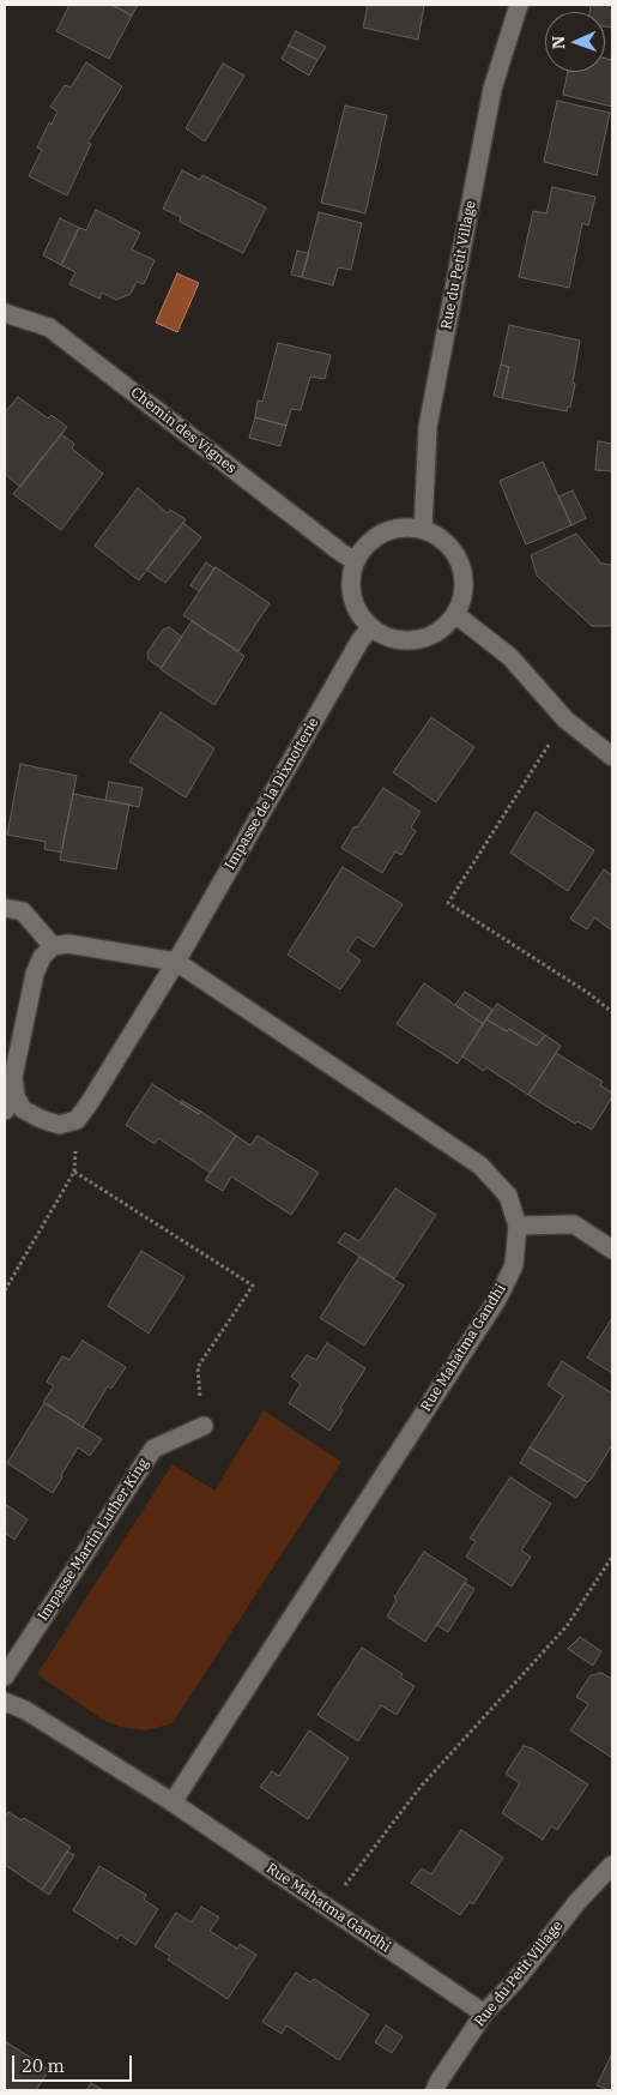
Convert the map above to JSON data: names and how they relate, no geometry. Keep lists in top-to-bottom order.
{
  "streets": {
    "street": [
      "Rue du Petit Village",
      "Chemin des Vignes",
      "Impasse de la Dixnotterie",
      "Rue Mahatma Gandhi",
      "Impasse Martin Luther King"
    ]
  },
  "crossings": [
    ["Rue du Petit Village", "Chemin des Vignes"],
    ["Rue du Petit Village", "Impasse de la Dixnotterie"],
    ["Rue du Petit Village", "Rue Mahatma Gandhi"],
    ["Chemin des Vignes", "Impasse de la Dixnotterie"],
    ["Impasse de la Dixnotterie", "Rue Mahatma Gandhi"]
  ],
  "scale_bar": "20 m",
  "north": "left"
}
